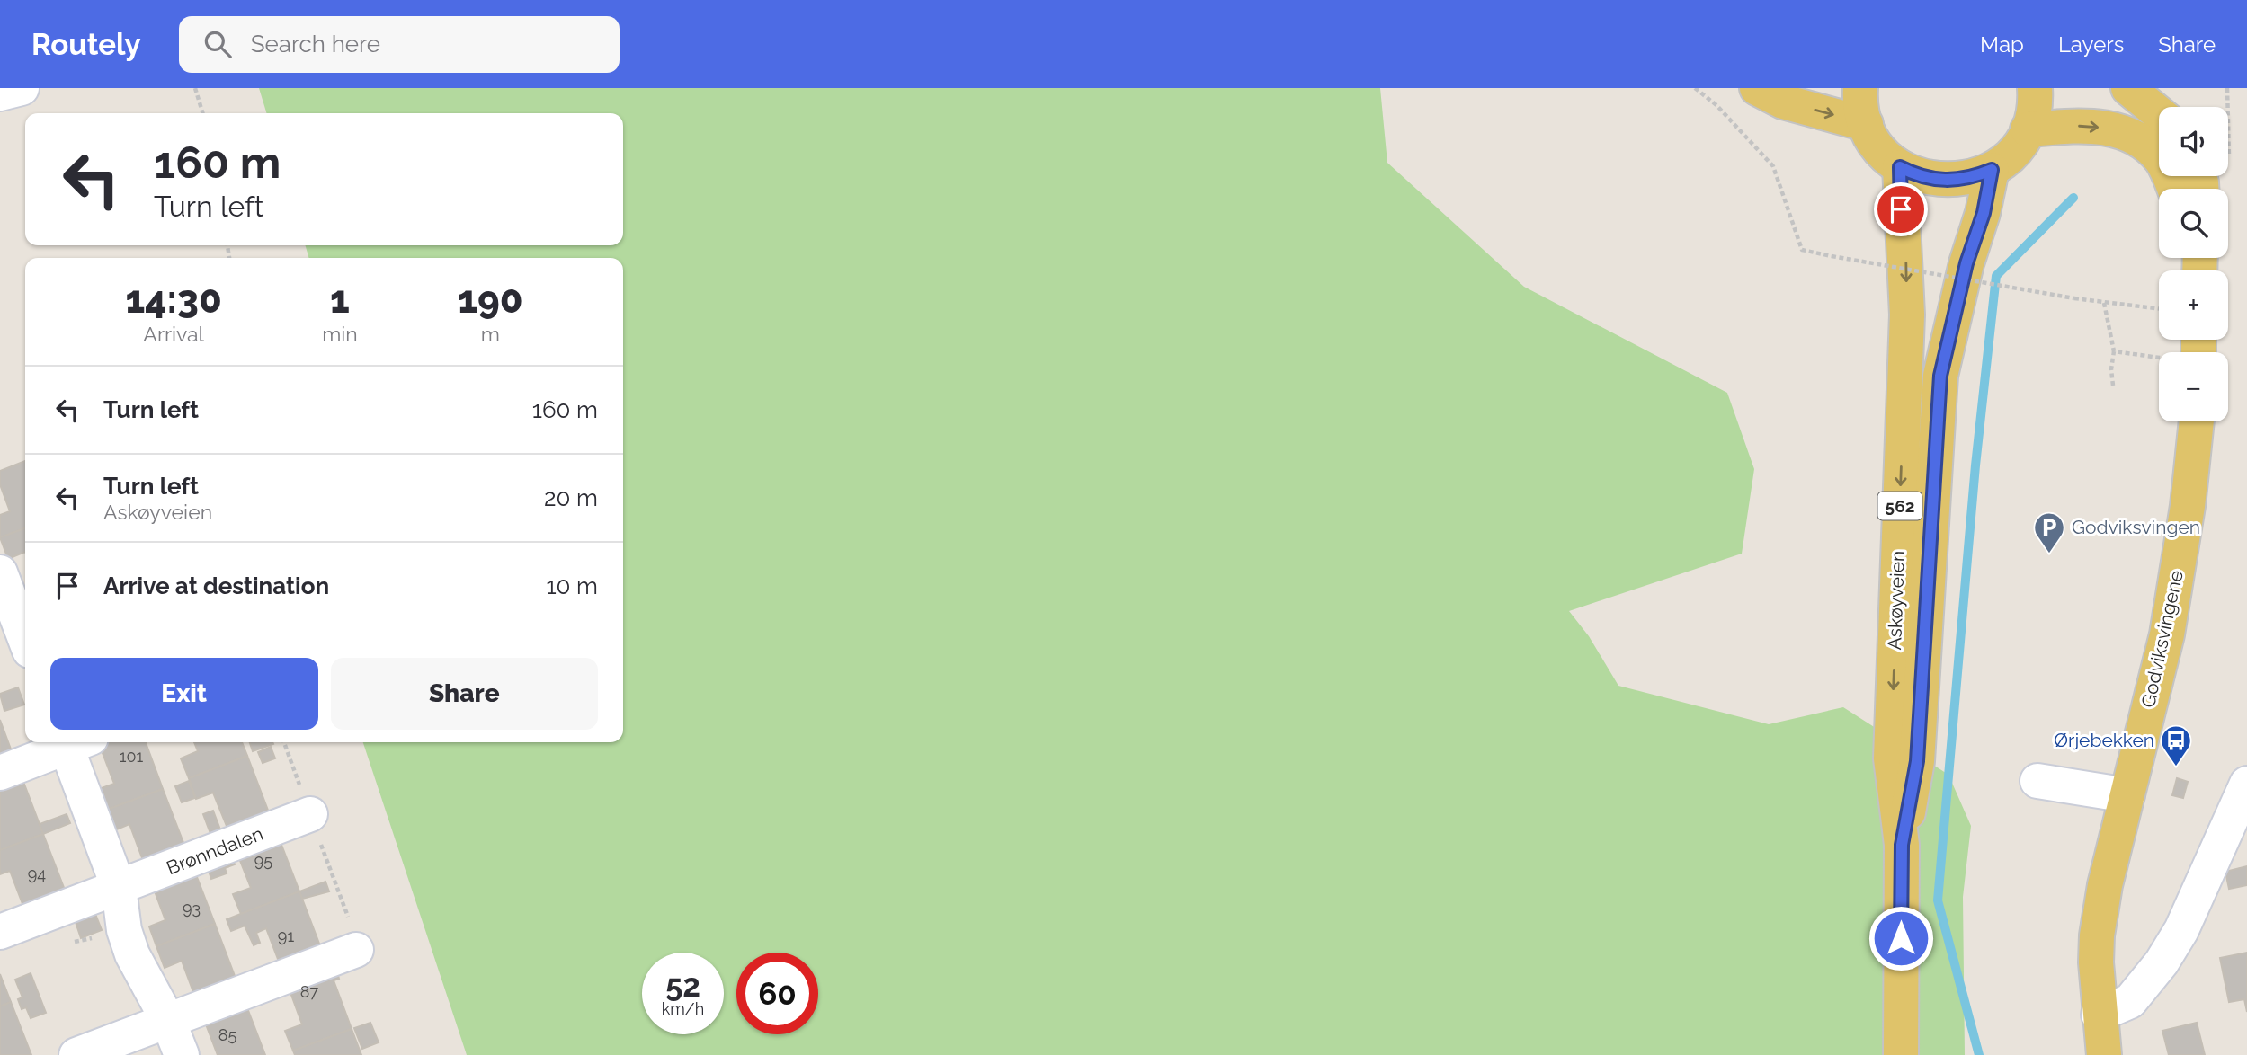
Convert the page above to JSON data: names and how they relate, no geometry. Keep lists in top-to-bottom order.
{
  "streets": {
    "main road": ["562", "Askøyveien", "Godviksvingene"],
    "street": ["Brønndalen"]
  },
  "places": {
    "parking": ["Godviksvingen"],
    "bus stop": ["Ørjebekken"]
  },
  "house_numbers": [
    "101",
    "95",
    "94",
    "93",
    "91",
    "87",
    "85"
  ],
  "page": {
    "header": "Routely",
    "search": "Search here",
    "nav": ["Map", "Layers", "Share"],
    "map_buttons": ["+", "−"],
    "turn": ["160 m", "Turn left"],
    "eta": [
      "14:30",
      "Arrival",
      "1",
      "min",
      "190",
      "m"
    ],
    "list": [
      {
        "name": "Turn left",
        "value": "160 m"
      },
      {
        "name": "Turn left",
        "note": "Askøyveien",
        "value": "20 m"
      },
      {
        "name": "Arrive at destination",
        "value": "10 m"
      }
    ],
    "buttons": ["Exit", "Share"],
    "speed": "52 km/h",
    "limit": "60"
  }
}
